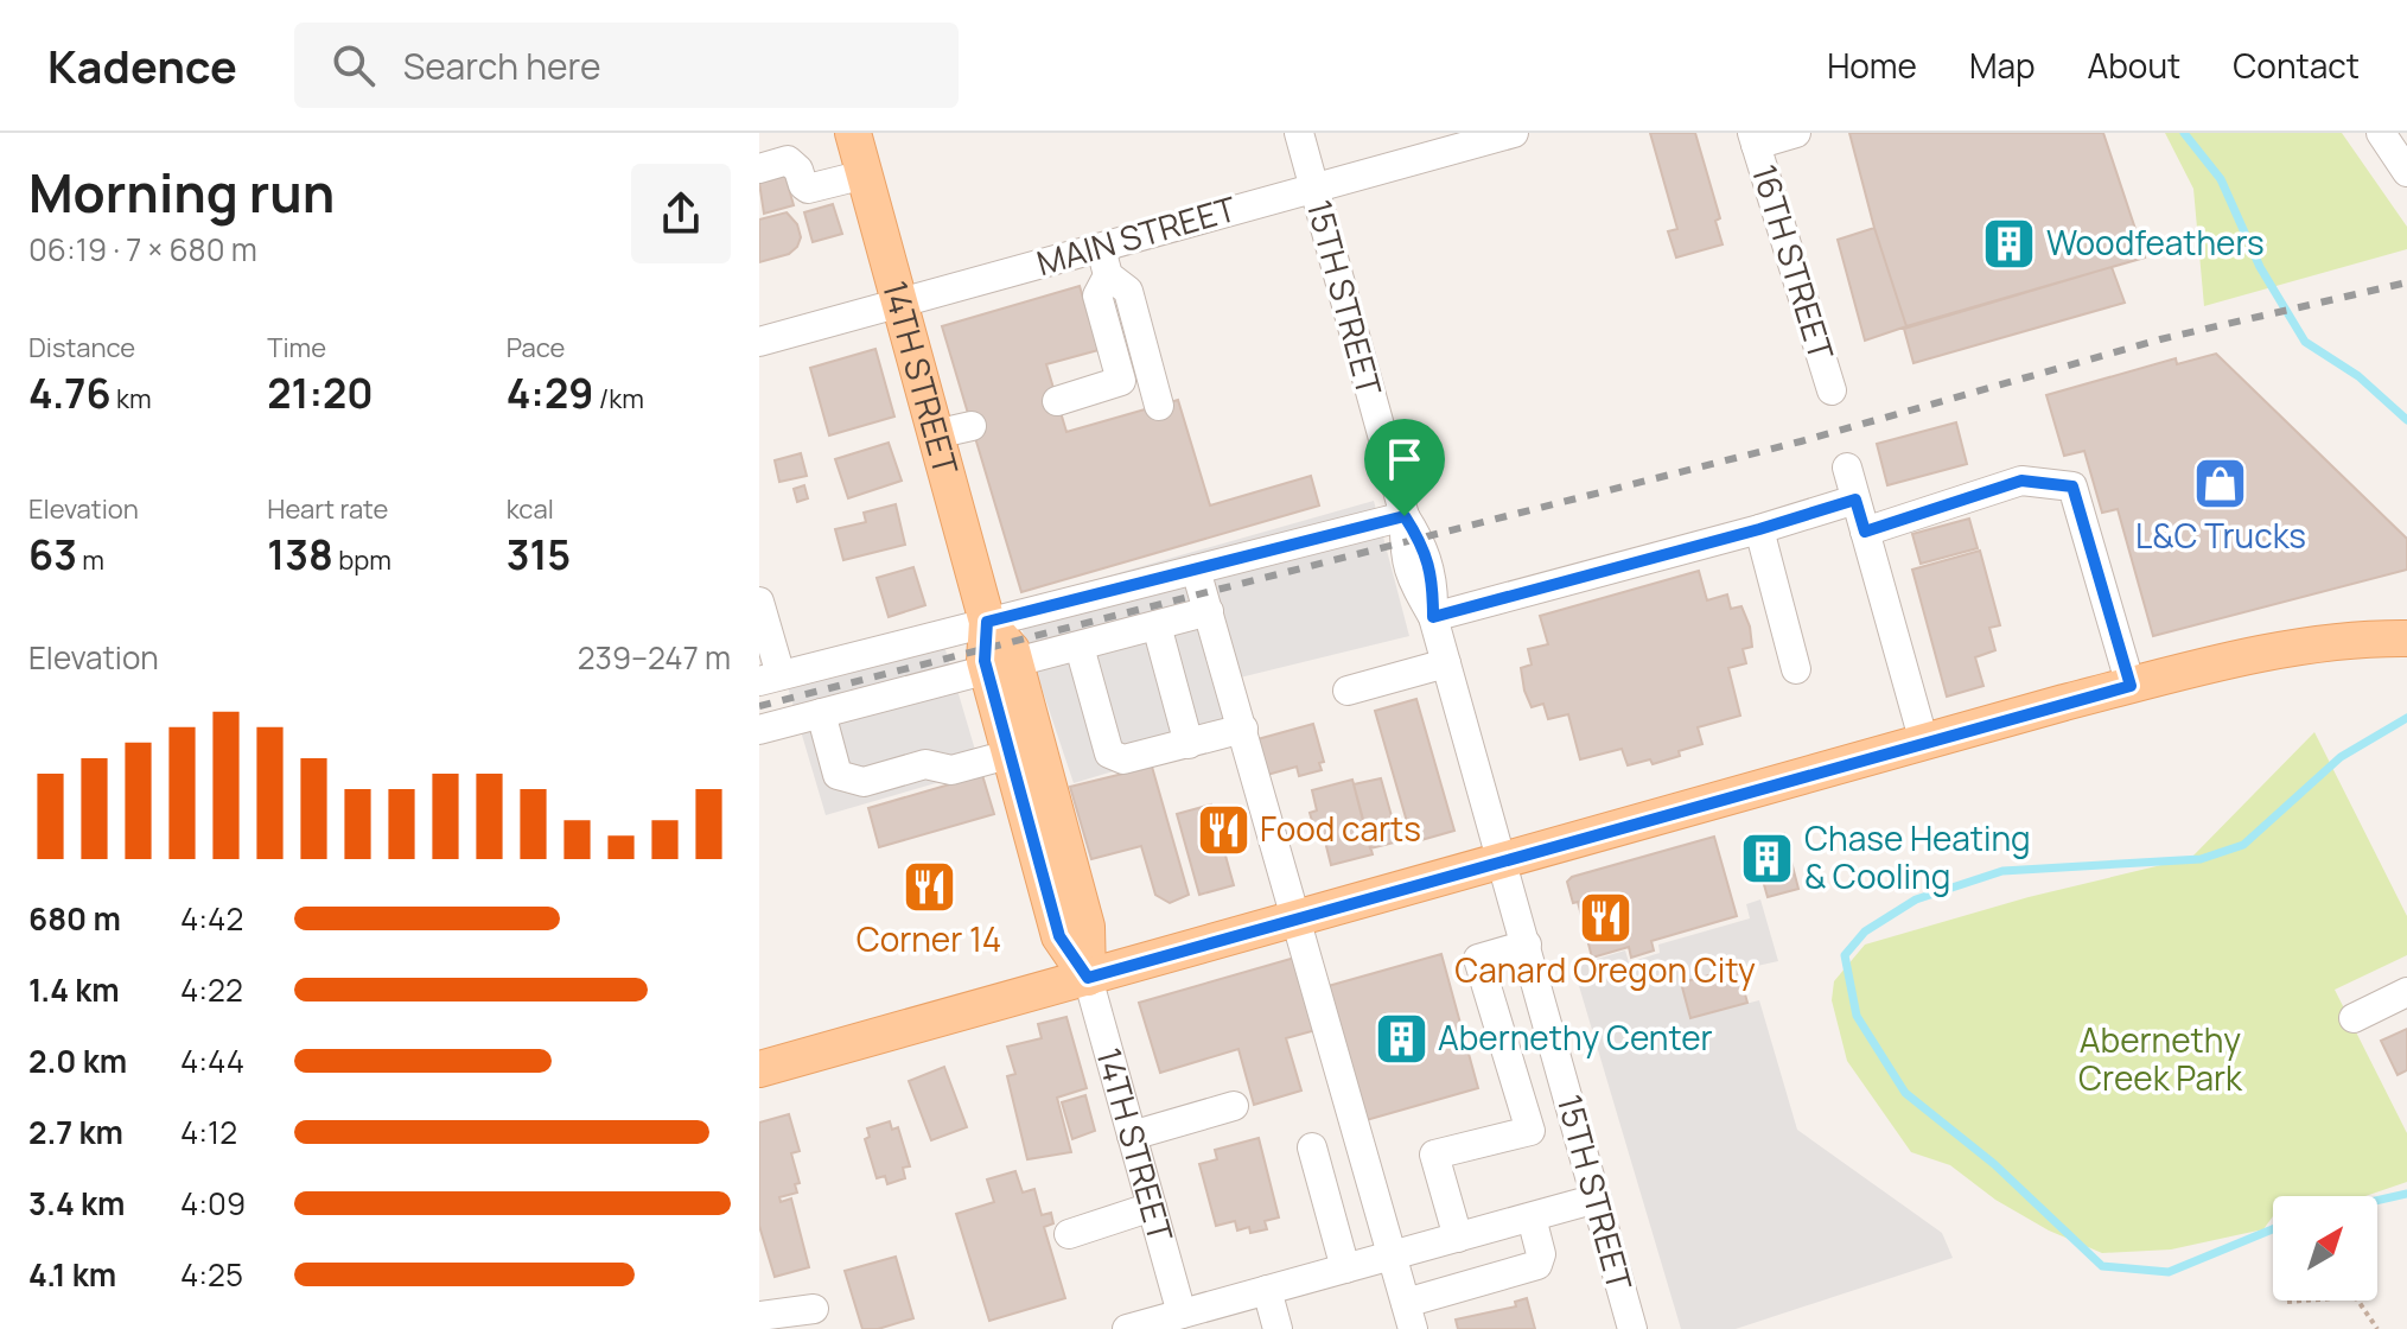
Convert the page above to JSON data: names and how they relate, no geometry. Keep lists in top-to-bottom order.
{
  "streets": {
    "main road": ["14TH STREET"],
    "street": ["MAIN STREET", "16TH STREET", "15TH STREET"]
  },
  "crossings": [
    ["MAIN STREET", "15TH STREET"],
    ["MAIN STREET", "14TH STREET"]
  ],
  "parks": ["Abernethy Creek Park"],
  "places": {
    "building": ["Woodfeathers", "Chase Heating & Cooling", "Abernethy Center"],
    "shop": ["L&C Trucks"],
    "restaurant": ["Food carts", "Corner 14", "Canard Oregon City"]
  },
  "north": "top right",
  "page": {
    "header": "Kadence",
    "search": "Search here",
    "nav": [
      "Home",
      "Map",
      "About",
      "Contact"
    ],
    "heading": ["Morning run", "06:19 · 7 × 680 m"],
    "stats": [
      ["Distance", "4.76 km"],
      ["Time", "21:20"],
      ["Pace", "4:29 /km"],
      ["Elevation", "63 m"],
      ["Heart rate", "138 bpm"],
      ["kcal", "315"]
    ],
    "chart": ["Elevation", "239–247 m"],
    "list": [
      {
        "name": "680 m",
        "note": "4:42"
      },
      {
        "name": "1.4 km",
        "note": "4:22"
      },
      {
        "name": "2.0 km",
        "note": "4:44"
      },
      {
        "name": "2.7 km",
        "note": "4:12"
      },
      {
        "name": "3.4 km",
        "note": "4:09"
      },
      {
        "name": "4.1 km",
        "note": "4:25"
      }
    ]
  }
}
